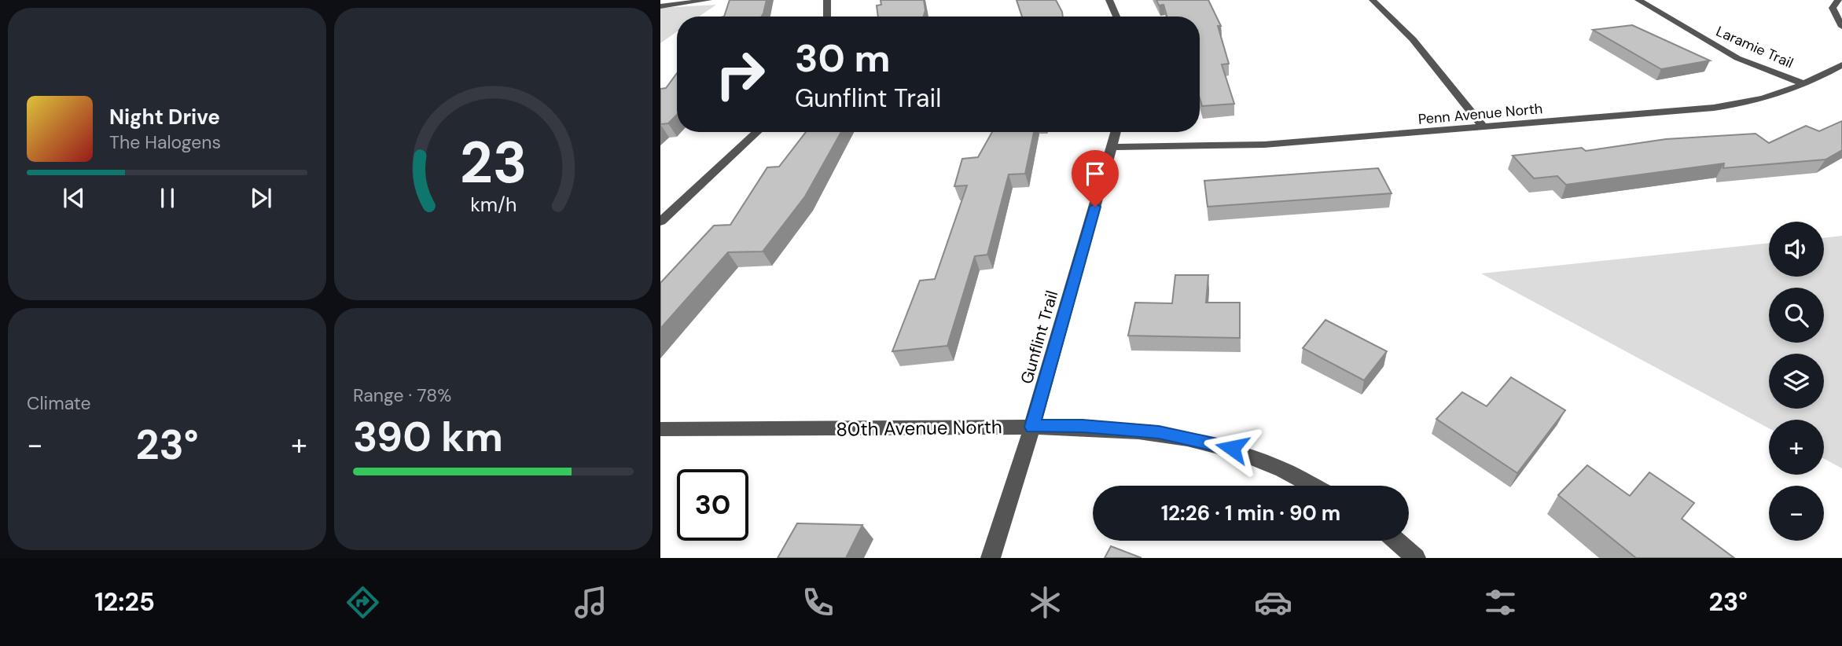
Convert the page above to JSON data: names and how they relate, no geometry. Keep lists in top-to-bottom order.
{
  "streets": {
    "street": [
      "Laramie Trail",
      "Penn Avenue North",
      "Gunflint Trail",
      "80th Avenue North"
    ]
  },
  "crossings": [
    ["Laramie Trail", "Penn Avenue North"],
    ["Penn Avenue North", "Gunflint Trail"],
    ["Gunflint Trail", "80th Avenue North"]
  ],
  "page": {
    "turn": ["30 m", "Gunflint Trail"],
    "song": ["Night Drive", "The Halogens"],
    "map_buttons": ["+", "−"],
    "tile": [
      "Climate",
      ["Range · 78%", "390 km"]
    ],
    "heat": ["−", "23°", "+"],
    "limit": "30",
    "trip": "12:26 · 1 min · 90 m",
    "tabs": ["12:25", "23°"],
    "gauge": ["23", "km/h"]
  }
}
